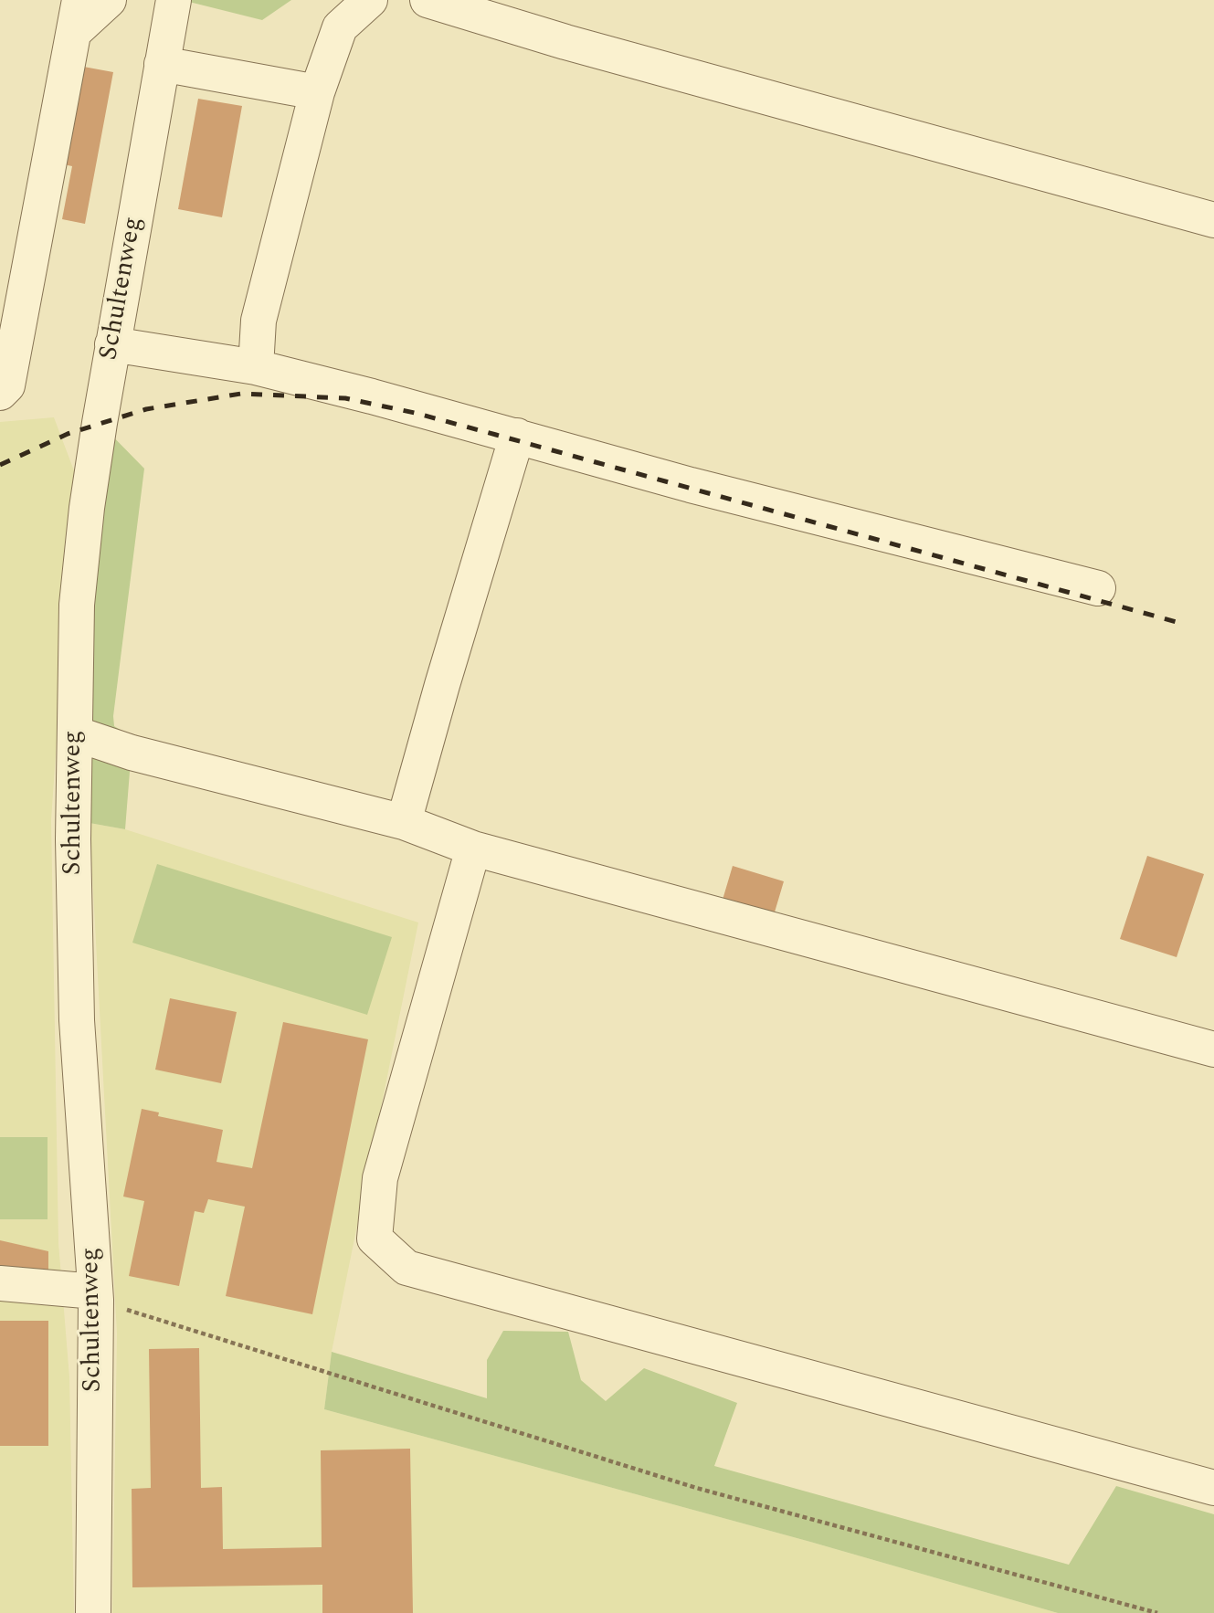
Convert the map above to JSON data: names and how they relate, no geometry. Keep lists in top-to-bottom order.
{
  "streets": {
    "street": ["Schultenweg"]
  }
}
